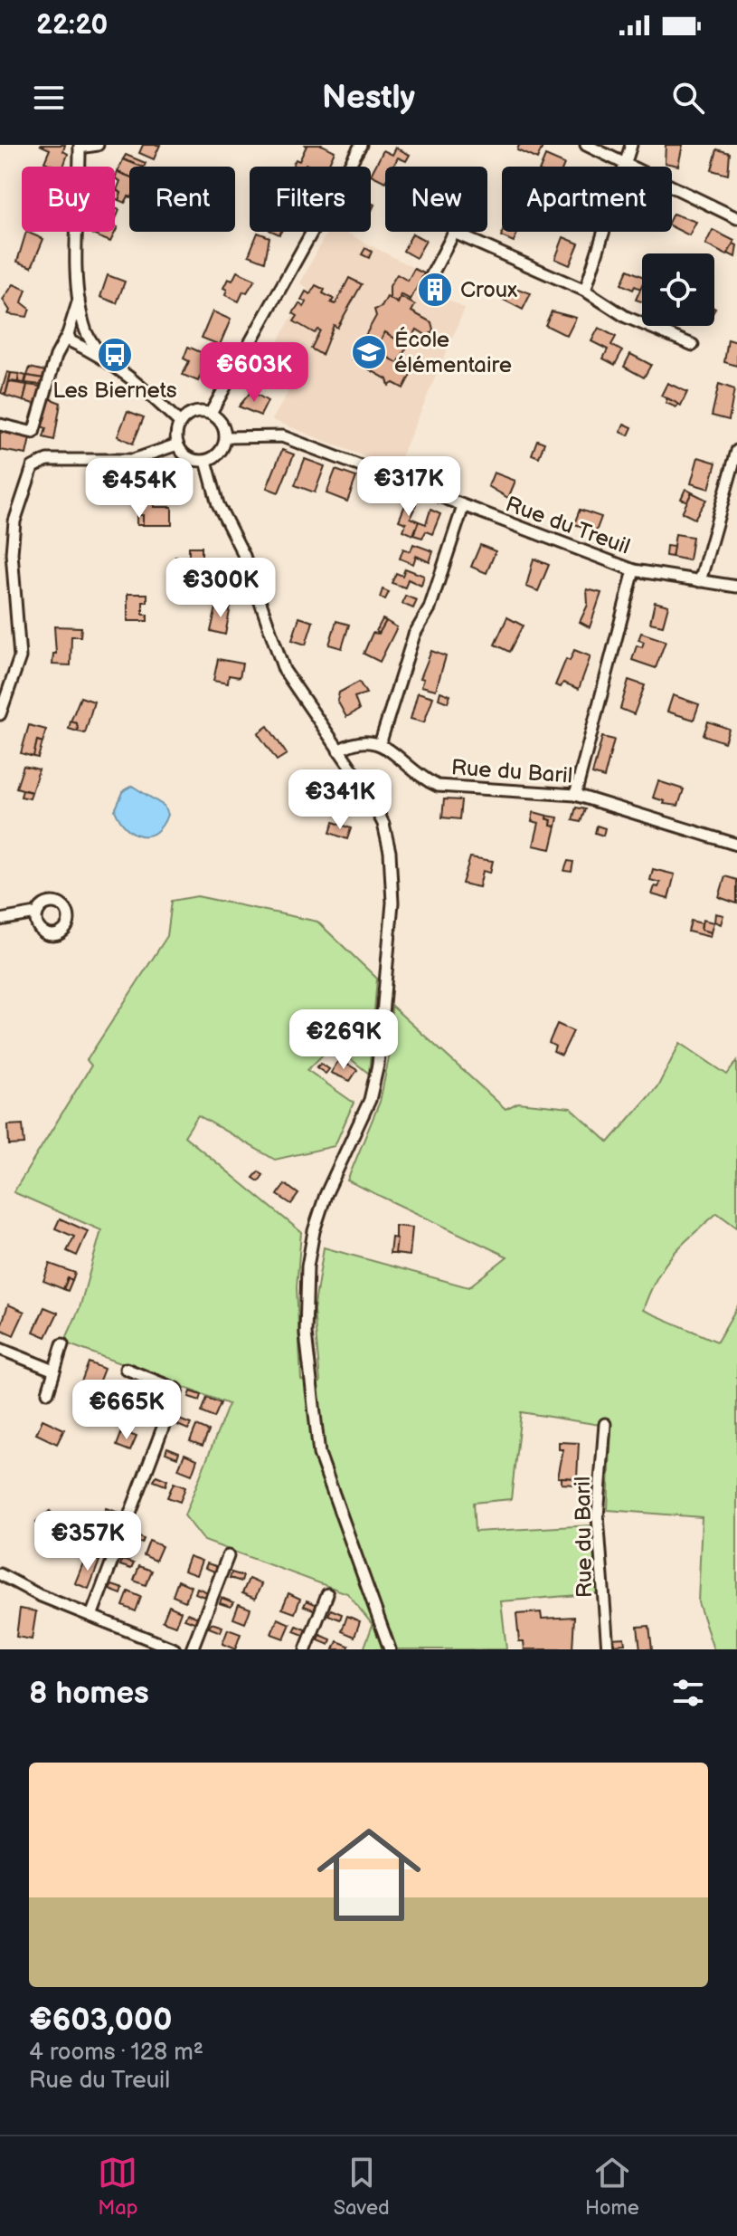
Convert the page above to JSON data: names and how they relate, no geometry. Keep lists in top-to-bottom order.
{
  "streets": {
    "street": ["Rue du Treuil", "Rue du Baril"]
  },
  "places": {
    "building": ["Croux"],
    "school or university": ["École élémentaire"],
    "bus stop": ["Les Biernets"]
  },
  "page": {
    "status": "22:20",
    "header": "Nestly",
    "chip": [
      "Buy",
      "Rent",
      "Filters",
      "New",
      "Apartment"
    ],
    "price": [
      "€603K",
      "€317K",
      "€454K",
      "€300K",
      "€341K",
      "€269K",
      "€665K",
      "€357K"
    ],
    "heading": "8 homes",
    "list": [
      {
        "name": "€603,000",
        "note": "4 rooms · 128 m² · Rue du Treuil"
      }
    ],
    "tabs": ["Map", "Saved", "Home"]
  }
}
